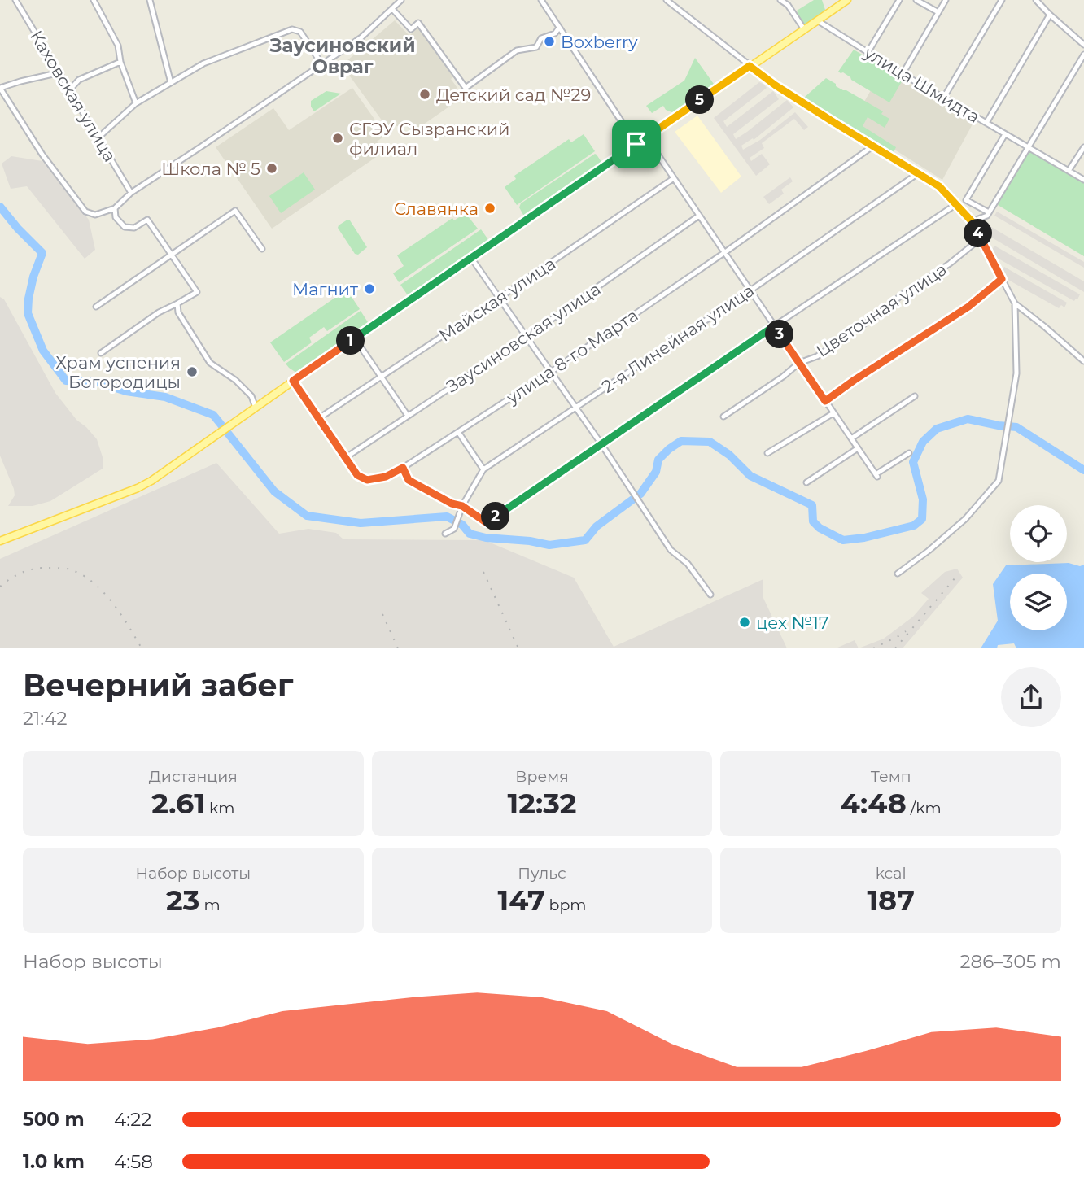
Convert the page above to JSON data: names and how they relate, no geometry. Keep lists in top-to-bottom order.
{
  "streets": {
    "street": [
      "улица Шмидта",
      "Каховская улица",
      "Майская улица",
      "Цветочная улица",
      "Заусиновская улица",
      "2-я Линейная улица",
      "улица 8-го Марта"
    ]
  },
  "crossings": [
    ["Майская улица", "улица 8-го Марта"],
    ["Заусиновская улица", "улица 8-го Марта"]
  ],
  "districts": ["Заусиновский Овраг"],
  "places": [
    "Boxberry",
    "Детский сад №29",
    "СГЭУ Сызранский филиал",
    "Школа № 5",
    "Славянка",
    "Магнит",
    "Храм успения Богородицы",
    "цех №17"
  ],
  "page": {
    "pins": [
      "5",
      "4",
      "3",
      "1",
      "2"
    ],
    "heading": ["Вечерний забег", "21:42"],
    "stats": [
      ["Дистанция", "2.61 km"],
      ["Время", "12:32"],
      ["Темп", "4:48 /km"],
      ["Набор высоты", "23 m"],
      ["Пульс", "147 bpm"],
      ["kcal", "187"]
    ],
    "chart": ["Набор высоты", "286–305 m"],
    "list": [
      {
        "name": "500 m",
        "note": "4:22"
      },
      {
        "name": "1.0 km",
        "note": "4:58"
      }
    ]
  }
}
